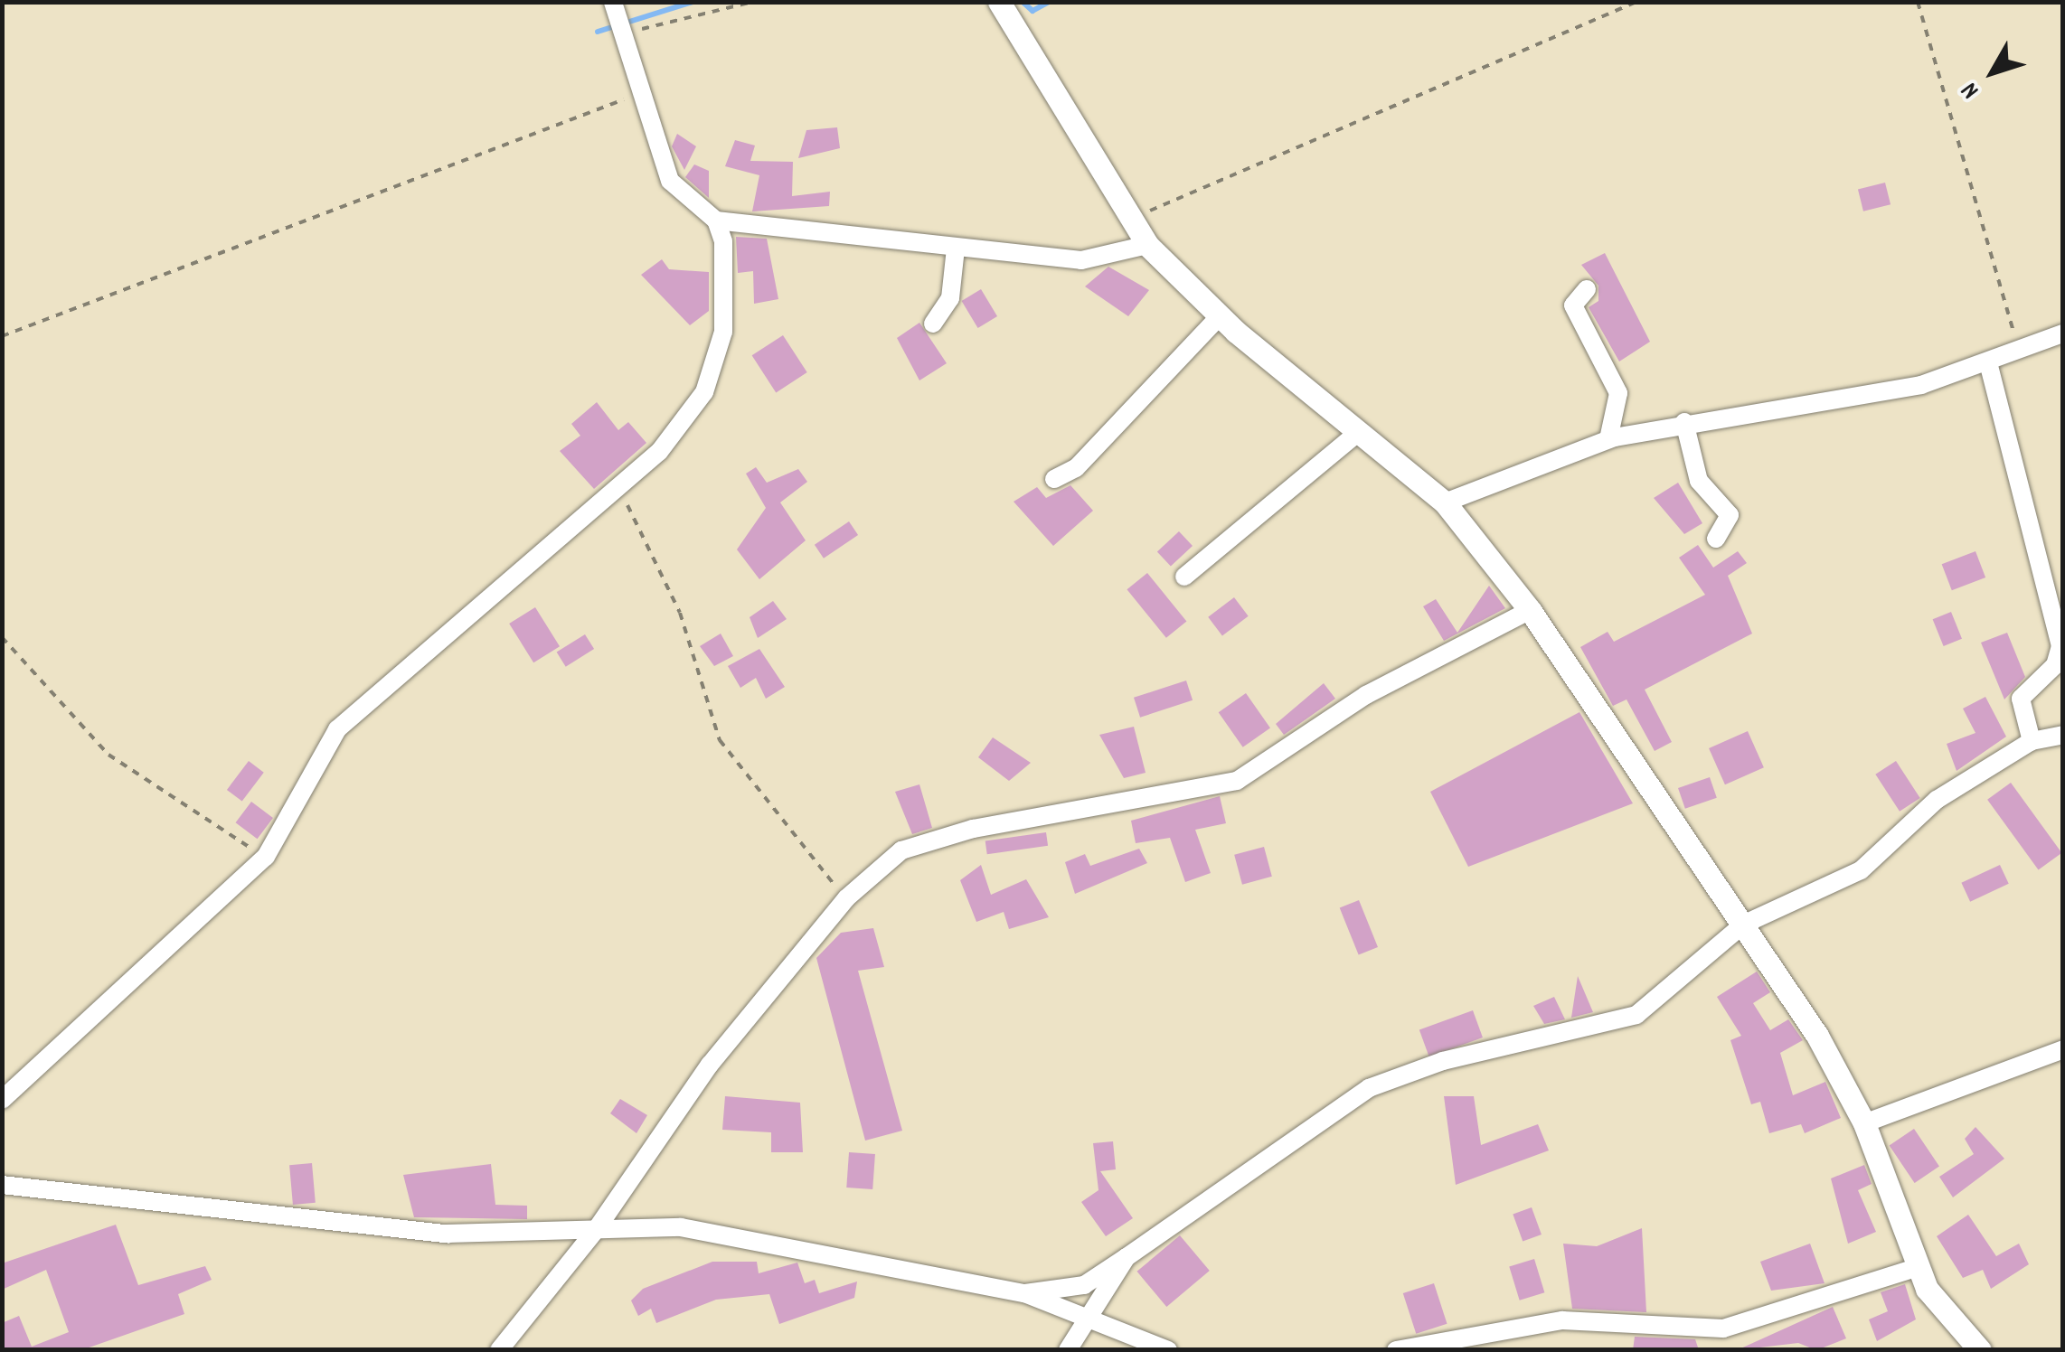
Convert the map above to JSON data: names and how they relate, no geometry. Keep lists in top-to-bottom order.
{
  "north": "bottom left"
}
